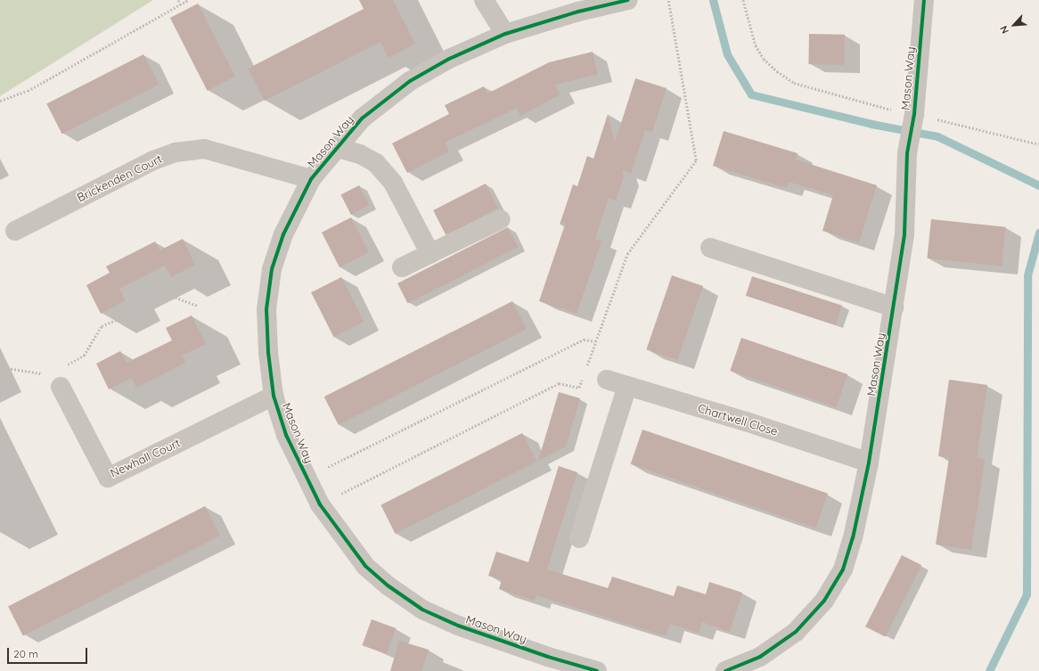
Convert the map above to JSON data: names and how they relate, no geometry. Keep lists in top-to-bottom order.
{
  "streets": {
    "street": [
      "Mason Way",
      "Brickenden Court",
      "Chartwell Close",
      "Newhall Court"
    ]
  },
  "crossings": [
    ["Mason Way", "Brickenden Court"],
    ["Mason Way", "Chartwell Close"],
    ["Mason Way", "Newhall Court"]
  ],
  "scale_bar": "20 m",
  "north": "bottom left"
}
